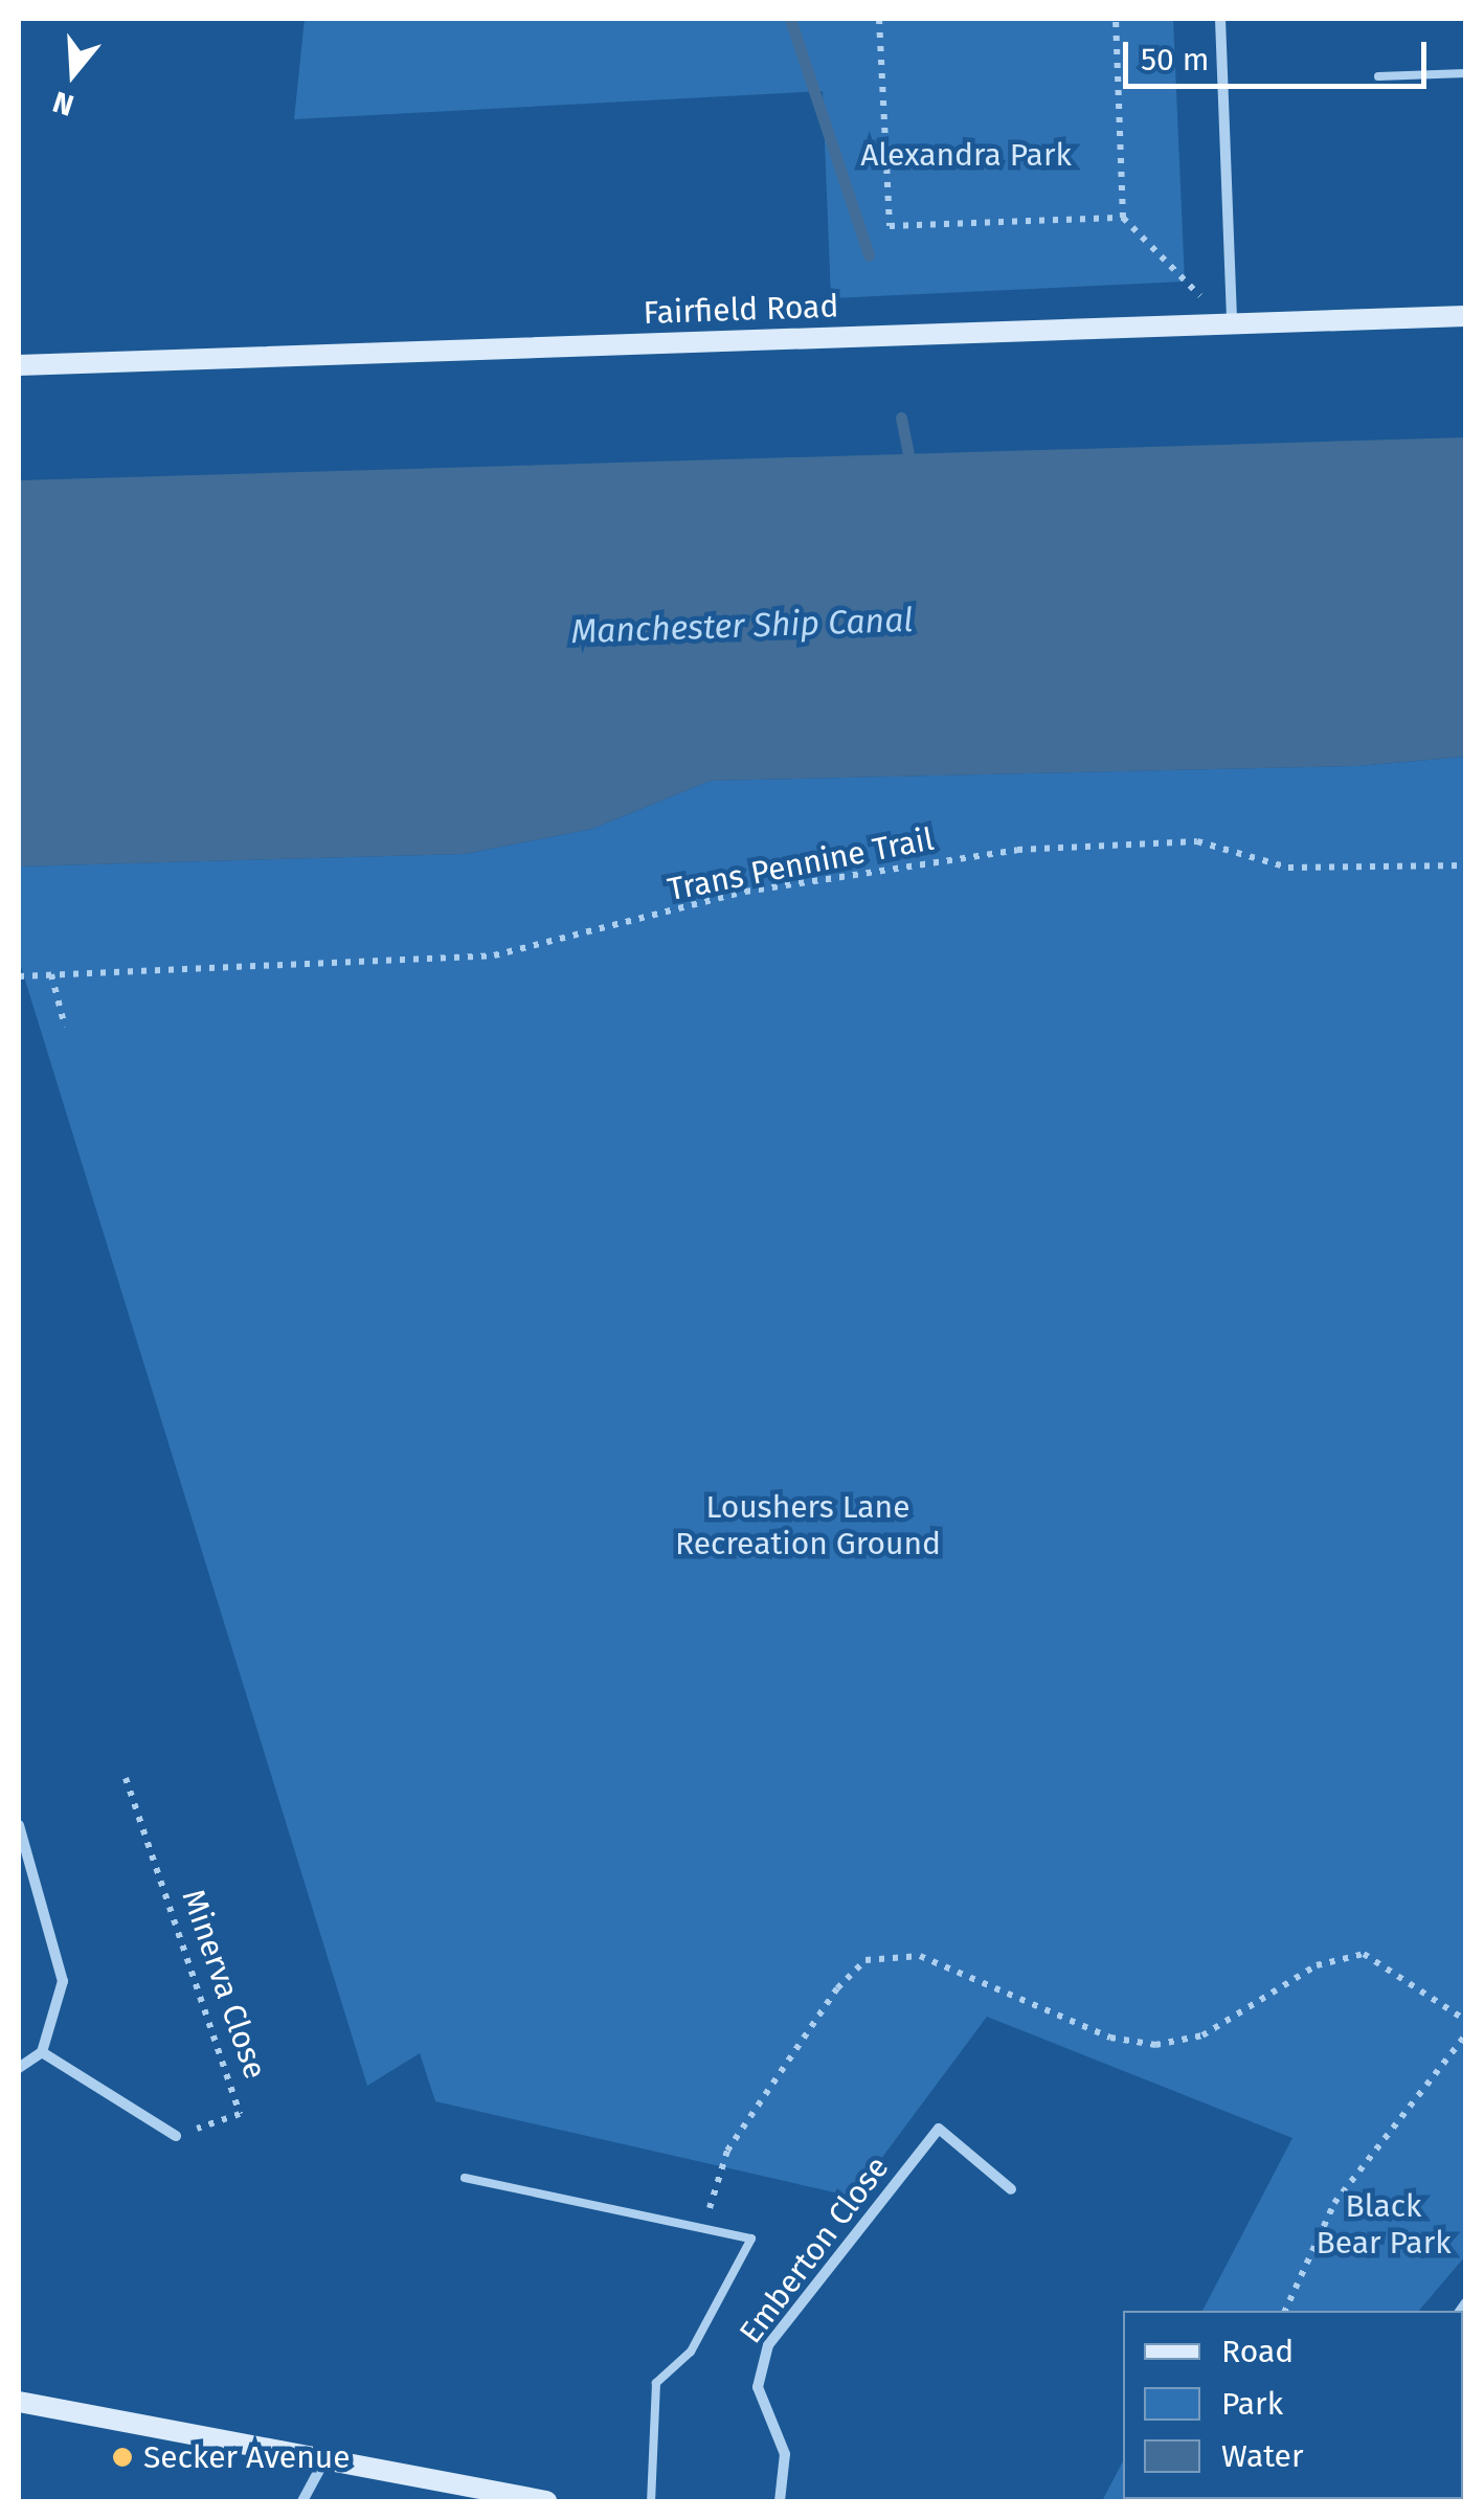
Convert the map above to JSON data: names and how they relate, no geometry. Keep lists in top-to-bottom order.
{
  "streets": {
    "main road": ["Fairfield Road"],
    "street": ["Emberton Close"],
    "path": ["Trans Pennine Trail", "Minerva Close"]
  },
  "water": ["Manchester Ship Canal"],
  "parks": ["Alexandra Park", "Loushers Lane Recreation Ground", "Black Bear Park"],
  "places": ["Secker Avenue"],
  "legend": ["Road", "Park", "Water"],
  "scale_bar": "50 m",
  "north": "bottom"
}
